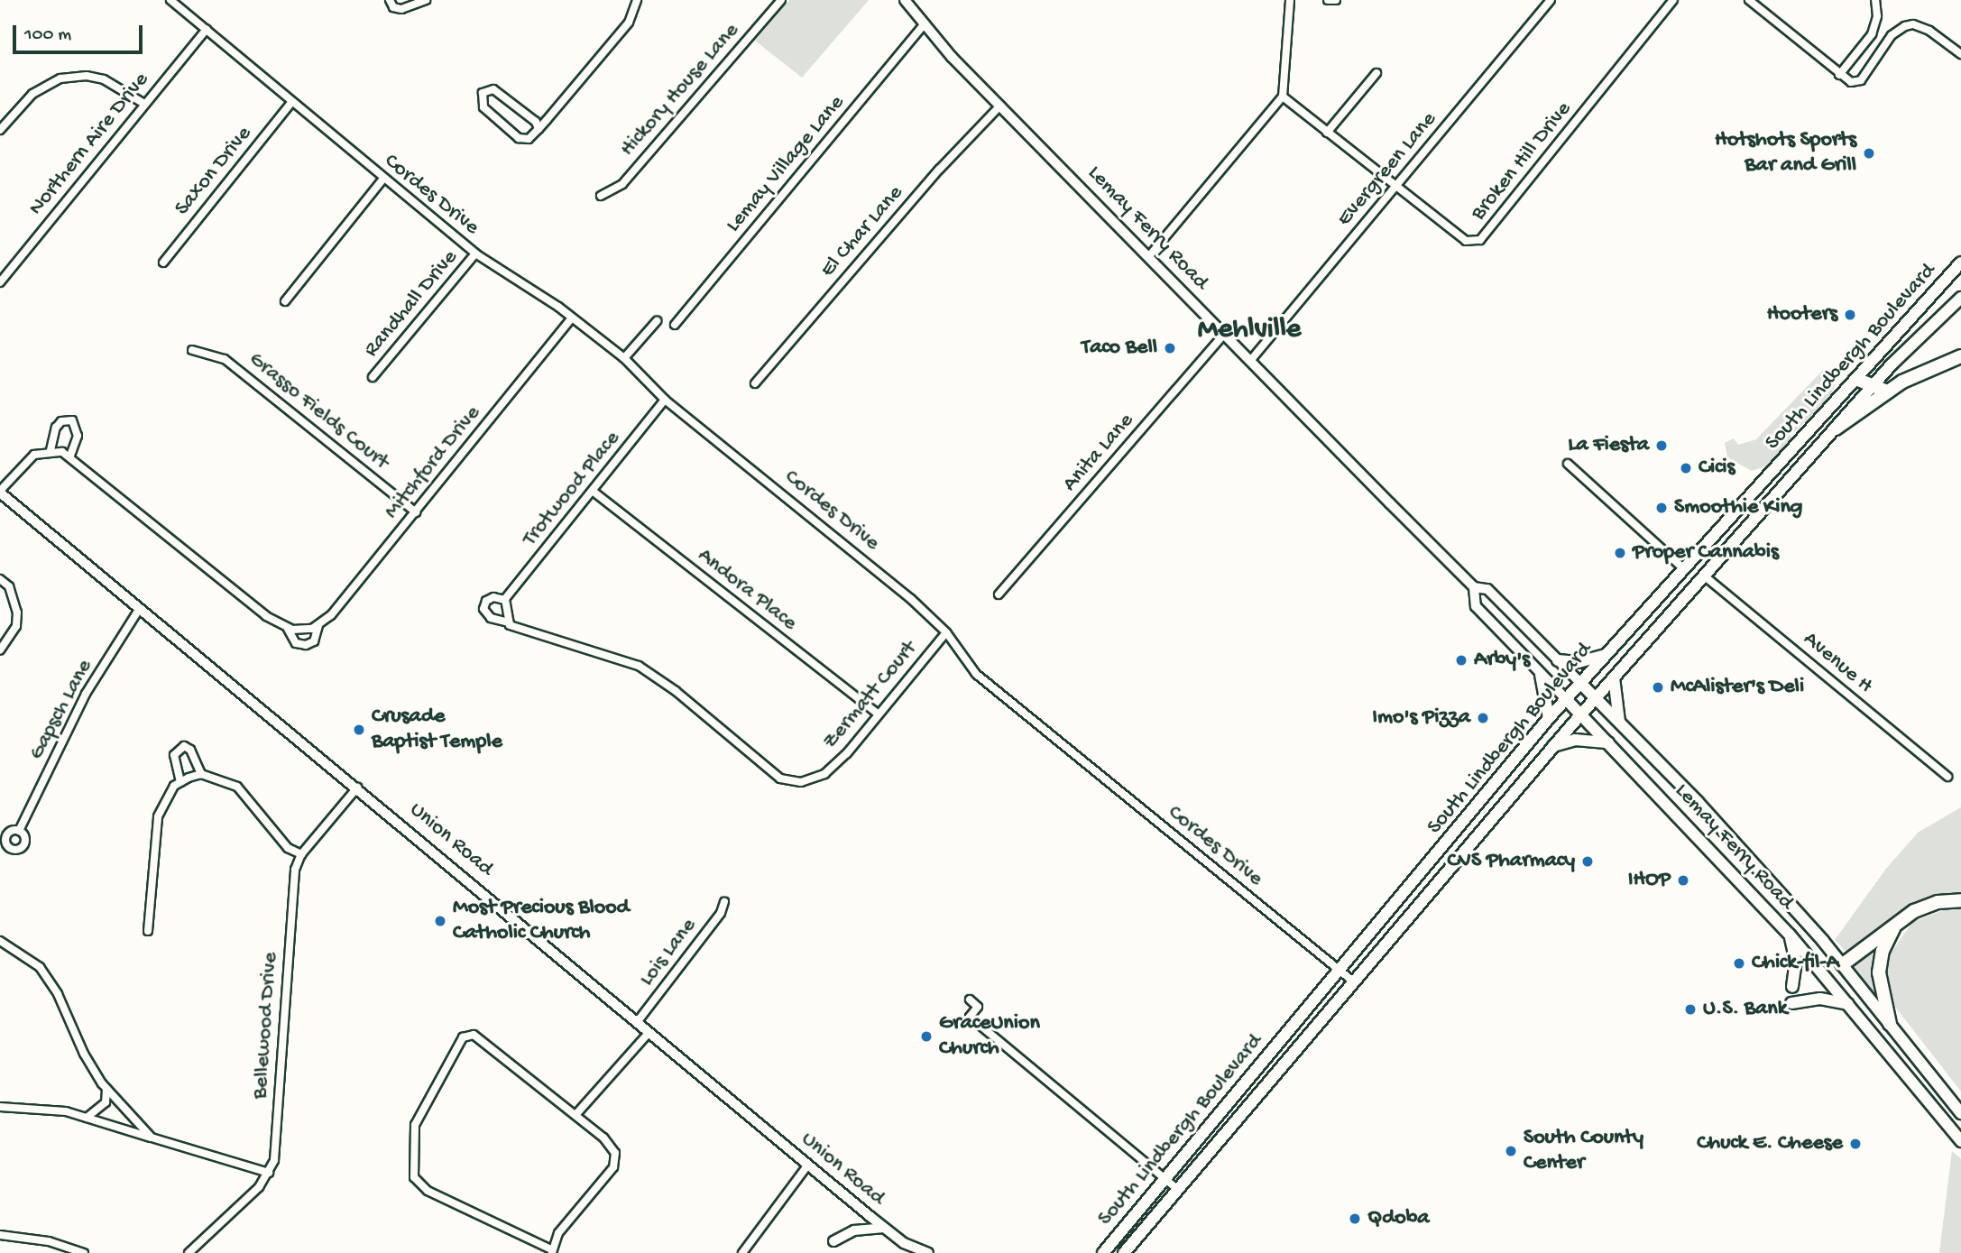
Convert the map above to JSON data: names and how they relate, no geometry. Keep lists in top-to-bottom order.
{
  "streets": {
    "main road": ["Lemay Ferry Road", "South Lindbergh Boulevard", "Union Road"],
    "street": [
      "Hickory House Lane",
      "Northern Aire Drive",
      "Broken Hill Drive",
      "Lemay Village Lane",
      "Evergreen Lane",
      "Saxon Drive",
      "Cordes Drive",
      "El Char Lane",
      "Randhall Drive",
      "Grasso Fields Court",
      "Anita Lane",
      "Mitchford Drive",
      "Trotwood Place",
      "Andora Place",
      "Avenue H",
      "Zermatt Court",
      "Gapsch Lane",
      "Lois Lane",
      "Bellewood Drive"
    ]
  },
  "crossings": [
    ["Northern Aire Drive", "Cordes Drive"],
    ["Broken Hill Drive", "Evergreen Lane"],
    ["Lemay Village Lane", "Lemay Ferry Road"],
    ["Evergreen Lane", "Lemay Ferry Road"],
    ["Saxon Drive", "Cordes Drive"],
    ["Cordes Drive", "Randhall Drive"],
    ["Cordes Drive", "South Lindbergh Boulevard"],
    ["Cordes Drive", "Mitchford Drive"],
    ["Cordes Drive", "Trotwood Place"],
    ["Cordes Drive", "Zermatt Court"],
    ["Lemay Ferry Road", "El Char Lane"],
    ["Lemay Ferry Road", "South Lindbergh Boulevard"],
    ["Lemay Ferry Road", "Anita Lane"],
    ["South Lindbergh Boulevard", "Avenue H"],
    ["Grasso Fields Court", "Mitchford Drive"],
    ["Trotwood Place", "Andora Place"],
    ["Trotwood Place", "Zermatt Court"],
    ["Andora Place", "Zermatt Court"],
    ["Gapsch Lane", "Union Road"],
    ["Union Road", "Lois Lane"],
    ["Union Road", "Bellewood Drive"]
  ],
  "districts": ["Mehlville"],
  "places": [
    "Hotshots Sports Bar and Grill",
    "Hooters",
    "Taco Bell",
    "La Fiesta",
    "Cicis",
    "Smoothie King",
    "Proper Cannabis",
    "Arby's",
    "McAlister's Deli",
    "Imo's Pizza",
    "Crusade Baptist Temple",
    "CVS Pharmacy",
    "IHOP",
    "Most Precious Blood Catholic Church",
    "Chick-fil-A",
    "U.S. Bank",
    "GraceUnion Church",
    "Chuck E. Cheese",
    "South County Center",
    "Qdoba"
  ],
  "scale_bar": "100 m"
}
